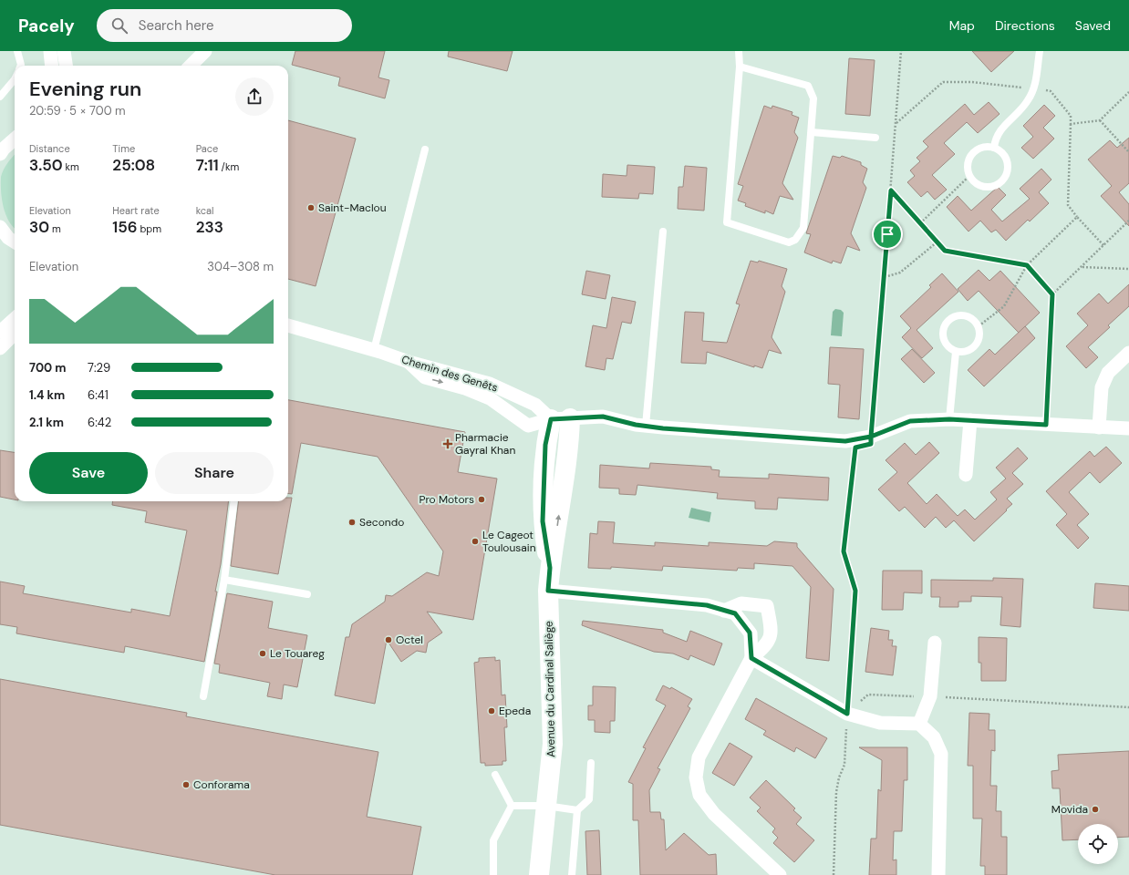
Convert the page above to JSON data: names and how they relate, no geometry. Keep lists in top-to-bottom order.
{
  "streets": {
    "main road": ["Avenue du Cardinal Saliège"],
    "street": ["Chemin des Genêts"]
  },
  "places": {
    "other": [
      "Saint-Maclou",
      "Pro Motors",
      "Secondo",
      "Le Cageot Toulousain",
      "Octel",
      "Le Touareg",
      "Epeda",
      "Conforama",
      "Movida"
    ],
    "health": ["Pharmacie Gayral Khan"]
  },
  "page": {
    "header": "Pacely",
    "search": "Search here",
    "nav": ["Map", "Directions", "Saved"],
    "heading": ["Evening run", "20:59 · 5 × 700 m"],
    "stats": [
      ["Distance", "3.50 km"],
      ["Time", "25:08"],
      ["Pace", "7:11 /km"],
      ["Elevation", "30 m"],
      ["Heart rate", "156 bpm"],
      ["kcal", "233"]
    ],
    "chart": ["Elevation", "304–308 m"],
    "list": [
      {
        "name": "700 m",
        "note": "7:29"
      },
      {
        "name": "1.4 km",
        "note": "6:41"
      },
      {
        "name": "2.1 km",
        "note": "6:42"
      }
    ],
    "buttons": ["Save", "Share"]
  }
}
